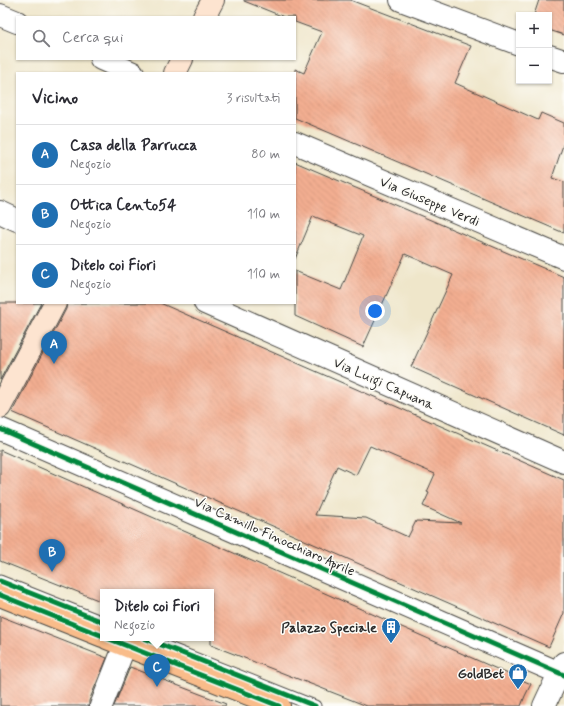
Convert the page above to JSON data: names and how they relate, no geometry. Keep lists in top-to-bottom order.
{
  "streets": {
    "street": ["Via Giuseppe Verdi", "Via Luigi Capuana", "Via Camillo Finocchiaro Aprile"]
  },
  "places": {
    "building": ["Palazzo Speciale"],
    "shop": ["GoldBet"]
  },
  "page": {
    "map_buttons": ["+", "−"],
    "search": "Cerca qui",
    "heading": ["Vicino", "3 risultati"],
    "list": [
      {
        "mark": "A",
        "name": "Casa della Parrucca",
        "note": "Negozio",
        "value": "80 m"
      },
      {
        "mark": "B",
        "name": "Ottica Cento54",
        "note": "Negozio",
        "value": "110 m"
      },
      {
        "mark": "C",
        "name": "Ditelo coi Fiori",
        "note": "Negozio",
        "value": "110 m"
      }
    ],
    "pins": ["A", "B", "C"],
    "popup": ["Ditelo coi Fiori", "Negozio"]
  }
}
